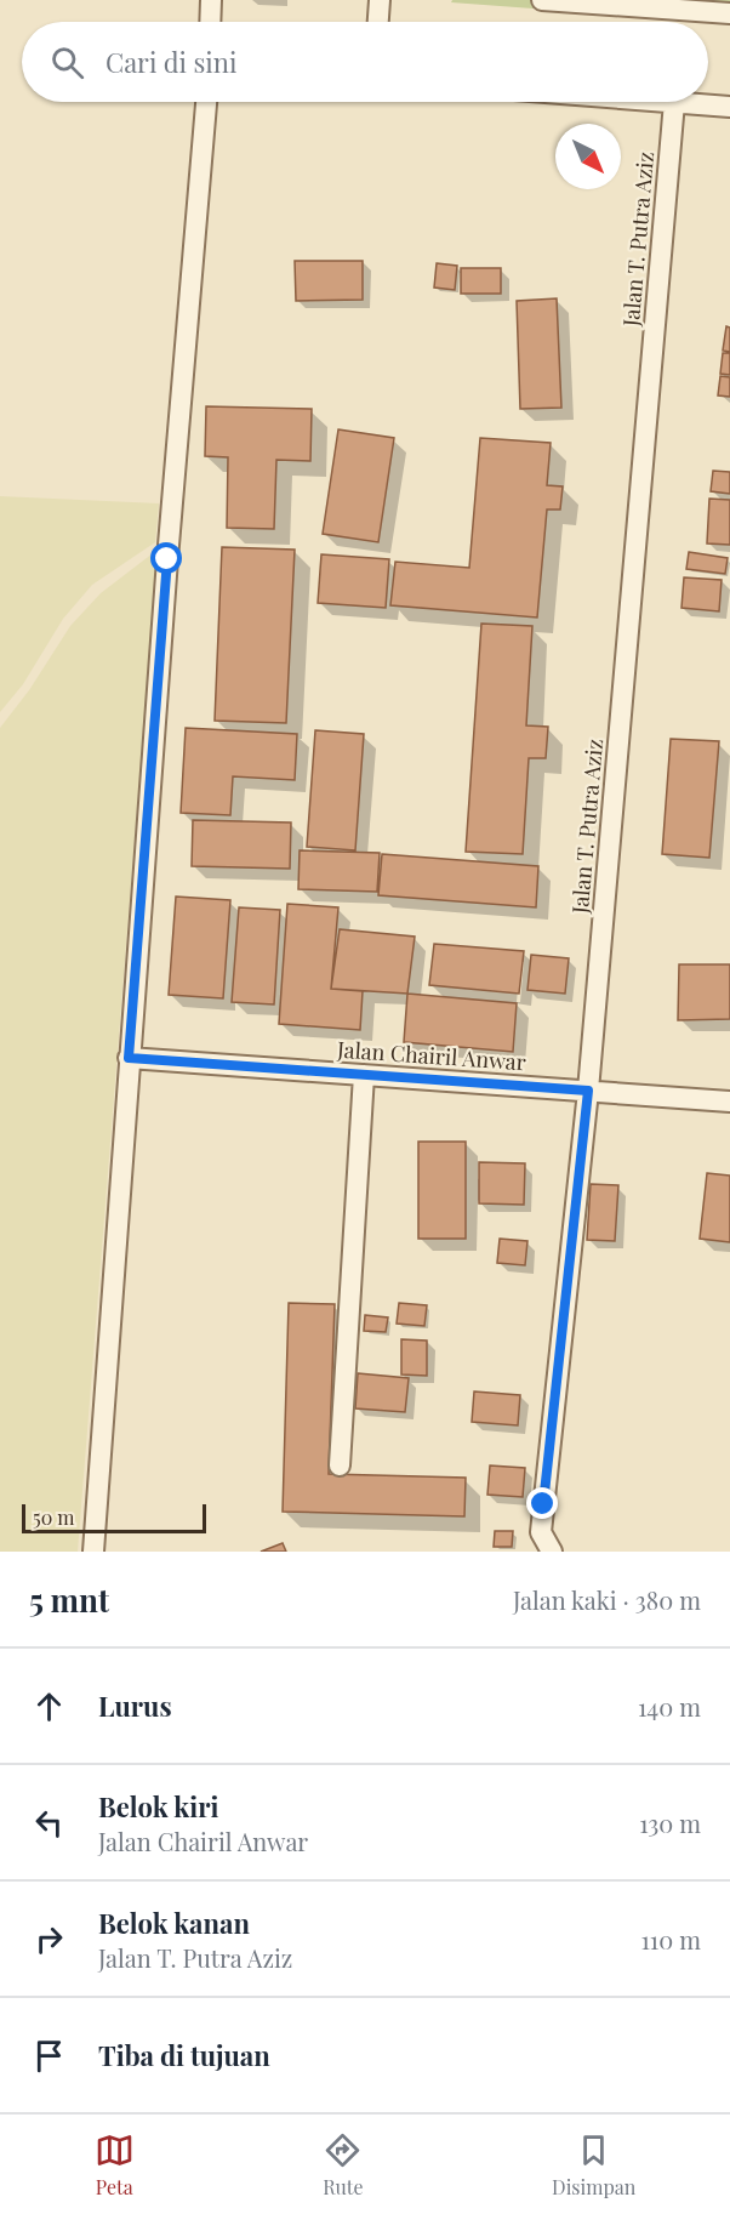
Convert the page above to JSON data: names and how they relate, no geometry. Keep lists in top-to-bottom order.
{
  "streets": {
    "street": ["Jalan T. Putra Aziz", "Jalan Chairil Anwar"]
  },
  "crossings": [
    ["Jalan T. Putra Aziz", "Jalan Chairil Anwar"]
  ],
  "scale_bar": "50 m",
  "north": "bottom right",
  "page": {
    "search": "Cari di sini",
    "scale": "50 m",
    "heading": ["5 mnt", "Jalan kaki · 380 m"],
    "list": [
      ["Lurus", "140 m"],
      ["Belok kiri", "Jalan Chairil Anwar", "130 m"],
      ["Belok kanan", "Jalan T. Putra Aziz", "110 m"],
      "Tiba di tujuan"
    ],
    "nav": ["Peta", "Rute", "Disimpan"]
  }
}
